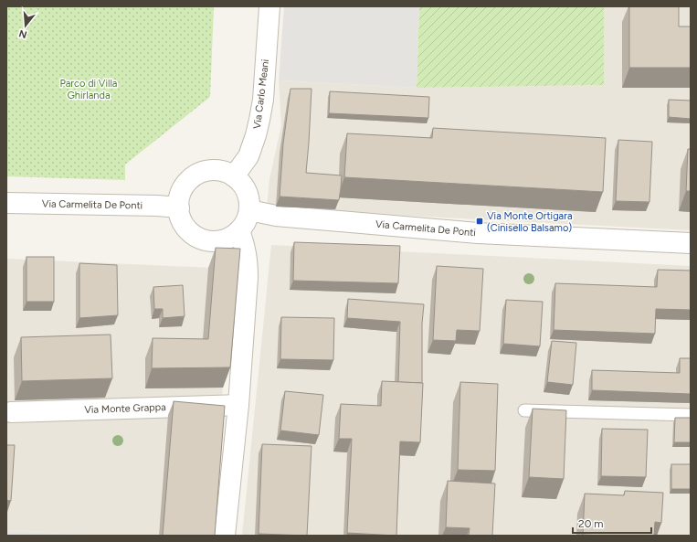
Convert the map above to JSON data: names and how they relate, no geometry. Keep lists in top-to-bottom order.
{
  "streets": {
    "street": ["Via Carlo Meani", "Via Carmelita De Ponti", "Via Monte Grappa"]
  },
  "crossings": [
    ["Via Carlo Meani", "Via Carmelita De Ponti"]
  ],
  "parks": ["Parco di Villa Ghirlanda"],
  "places": {
    "transit": ["Via Monte Ortigara (Cinisello Balsamo)"]
  },
  "scale_bar": "20 m",
  "north": "bottom"
}
